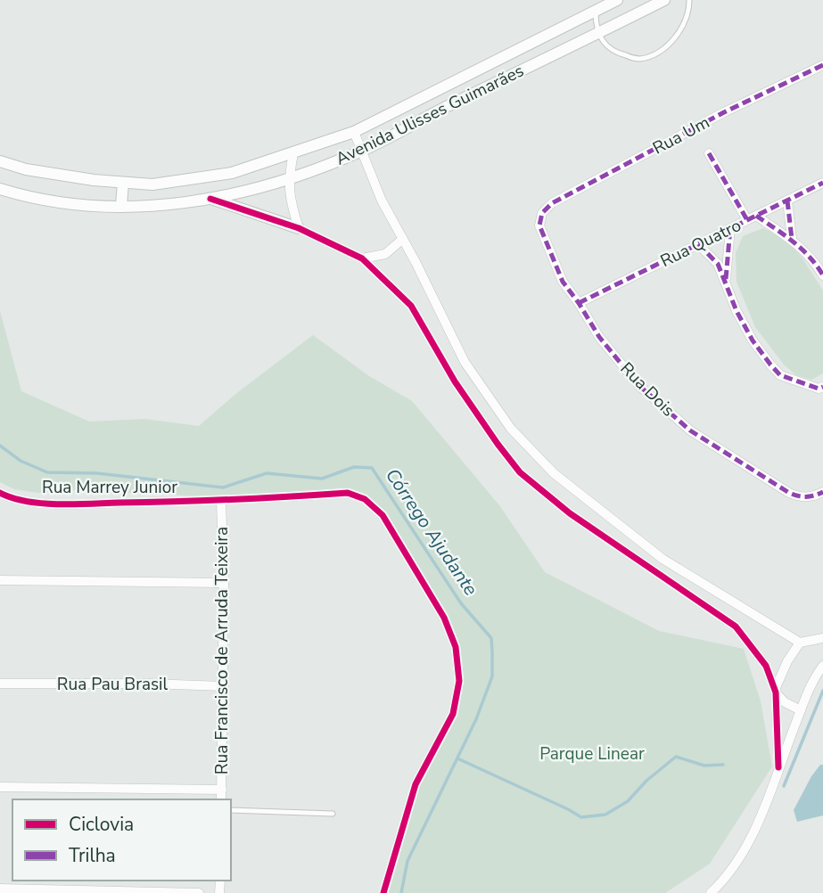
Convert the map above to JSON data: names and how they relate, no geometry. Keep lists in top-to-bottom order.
{
  "streets": {
    "street": [
      "Avenida Ulisses Guimarães",
      "Rua Um",
      "Rua Quatro",
      "Rua Dois",
      "Rua Marrey Junior",
      "Rua Francisco de Arruda Teixeira",
      "Rua Pau Brasil"
    ]
  },
  "crossings": [
    ["Rua Um", "Rua Dois"],
    ["Rua Quatro", "Rua Dois"],
    ["Rua Marrey Junior", "Rua Francisco de Arruda Teixeira"],
    ["Rua Francisco de Arruda Teixeira", "Rua Pau Brasil"]
  ],
  "water": ["Córrego Ajudante"],
  "parks": ["Parque Linear"],
  "legend": ["Ciclovia", "Trilha"]
}
